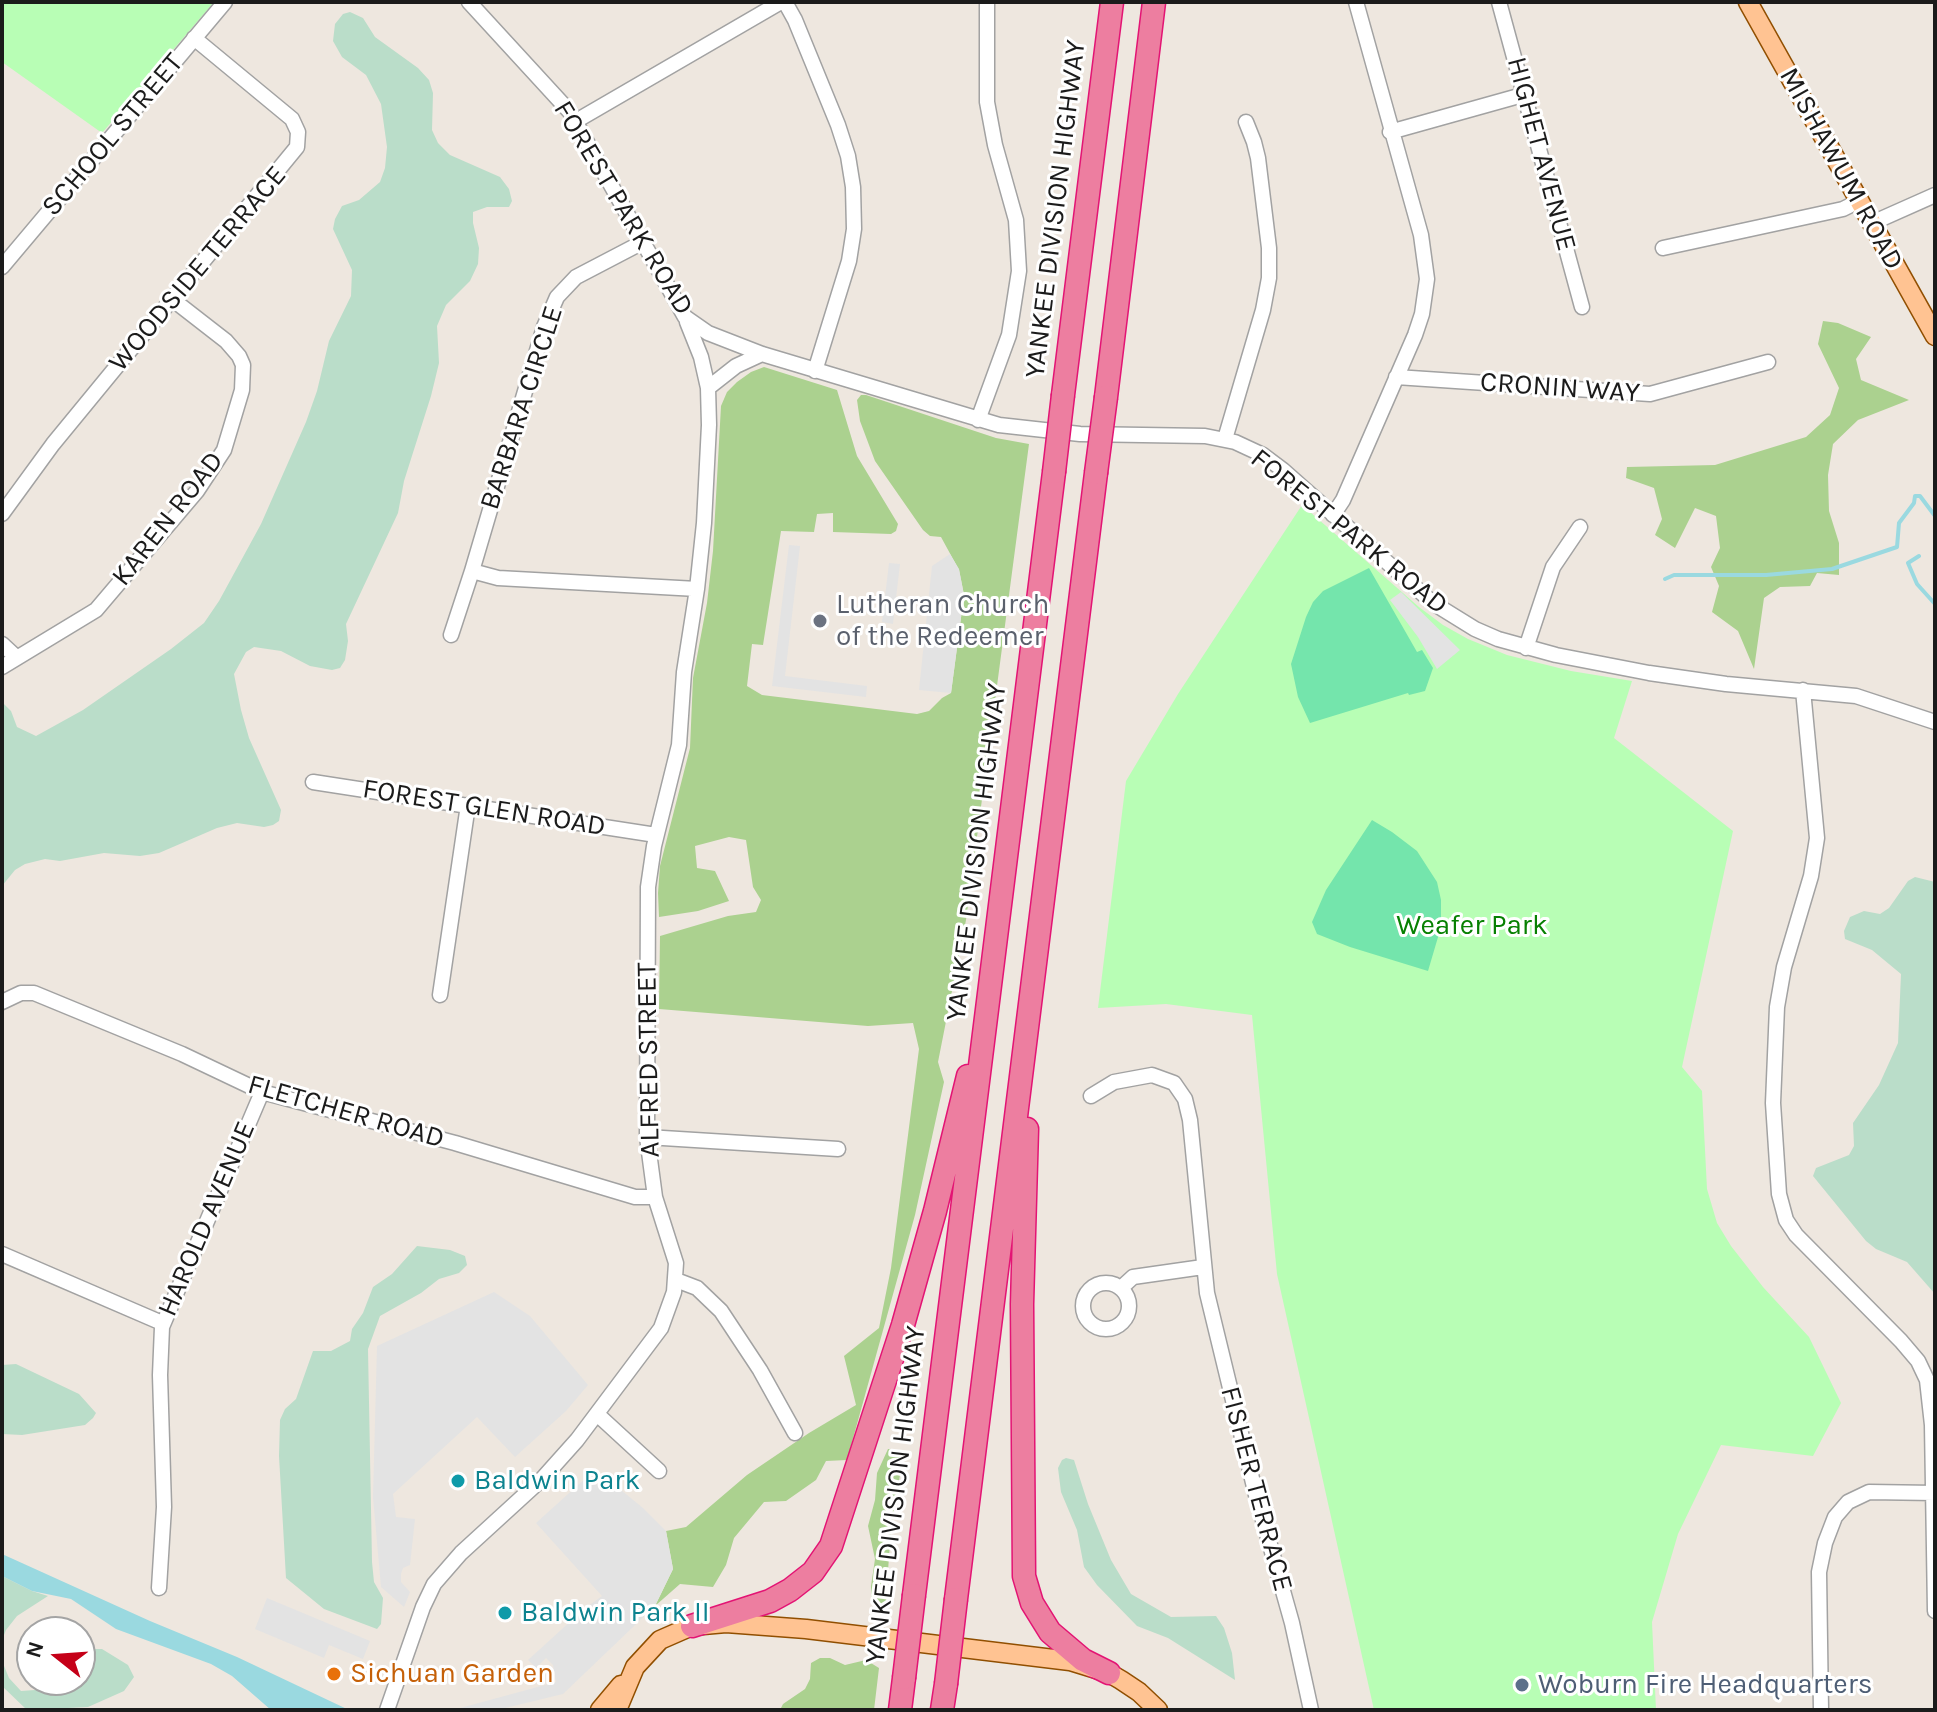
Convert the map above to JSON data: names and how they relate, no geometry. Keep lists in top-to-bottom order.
{
  "streets": {
    "highway": ["YANKEE DIVISION HIGHWAY"],
    "main road": ["MISHAWUM ROAD"],
    "street": [
      "SCHOOL STREET",
      "HIGHET AVENUE",
      "FOREST PARK ROAD",
      "WOODSIDE TERRACE",
      "CRONIN WAY",
      "BARBARA CIRCLE",
      "KAREN ROAD",
      "FOREST GLEN ROAD",
      "ALFRED STREET",
      "FLETCHER ROAD",
      "HAROLD AVENUE",
      "FISHER TERRACE"
    ]
  },
  "crossings": [
    ["SCHOOL STREET", "WOODSIDE TERRACE"],
    ["FOREST PARK ROAD", "BARBARA CIRCLE"],
    ["FOREST PARK ROAD", "ALFRED STREET"],
    ["WOODSIDE TERRACE", "KAREN ROAD"],
    ["FOREST GLEN ROAD", "ALFRED STREET"],
    ["ALFRED STREET", "FLETCHER ROAD"],
    ["FLETCHER ROAD", "HAROLD AVENUE"]
  ],
  "parks": ["Weafer Park"],
  "places": [
    "Lutheran Church of the Redeemer",
    "Baldwin Park",
    "Baldwin Park II",
    "Sichuan Garden",
    "Woburn Fire Headquarters"
  ],
  "north": "left"
}
